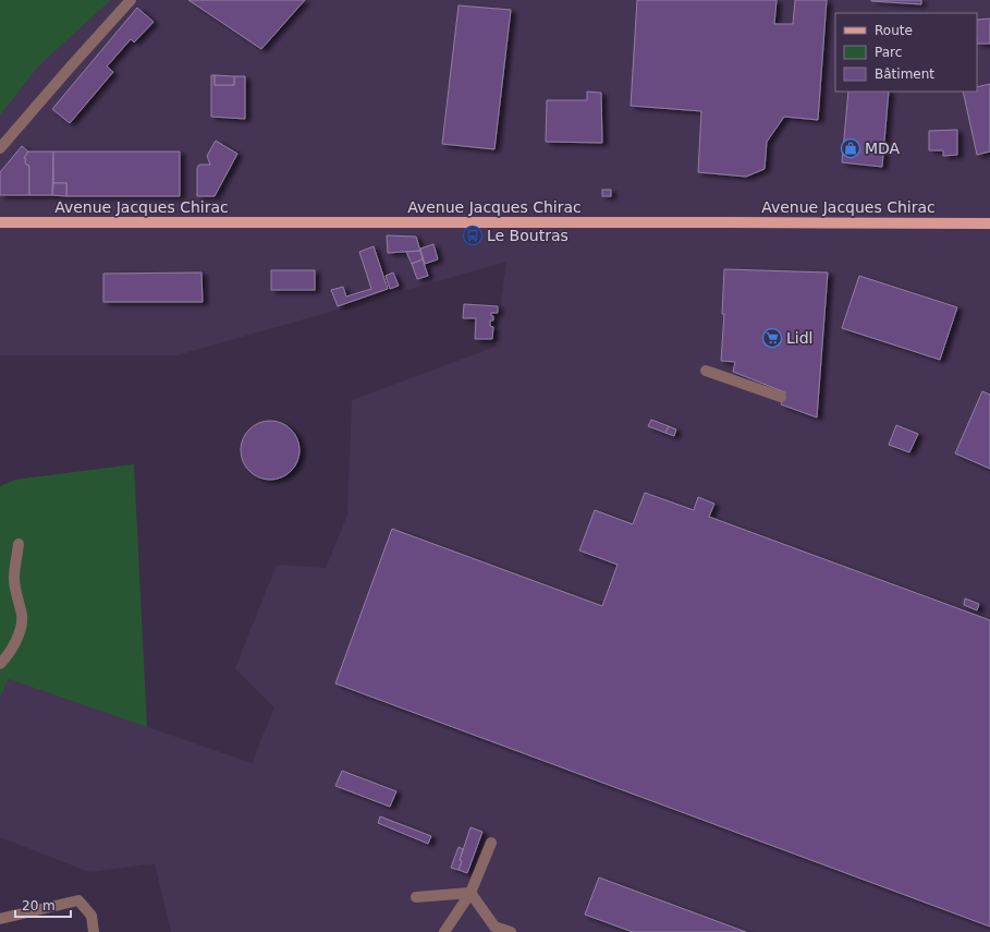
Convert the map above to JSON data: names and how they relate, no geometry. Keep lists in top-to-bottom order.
{
  "streets": {
    "main road": ["Avenue Jacques Chirac"]
  },
  "places": {
    "shop": ["MDA"],
    "bus stop": ["Le Boutras"],
    "supermarket": ["Lidl"]
  },
  "legend": ["Route", "Parc", "Bâtiment"],
  "scale_bar": "20 m"
}
